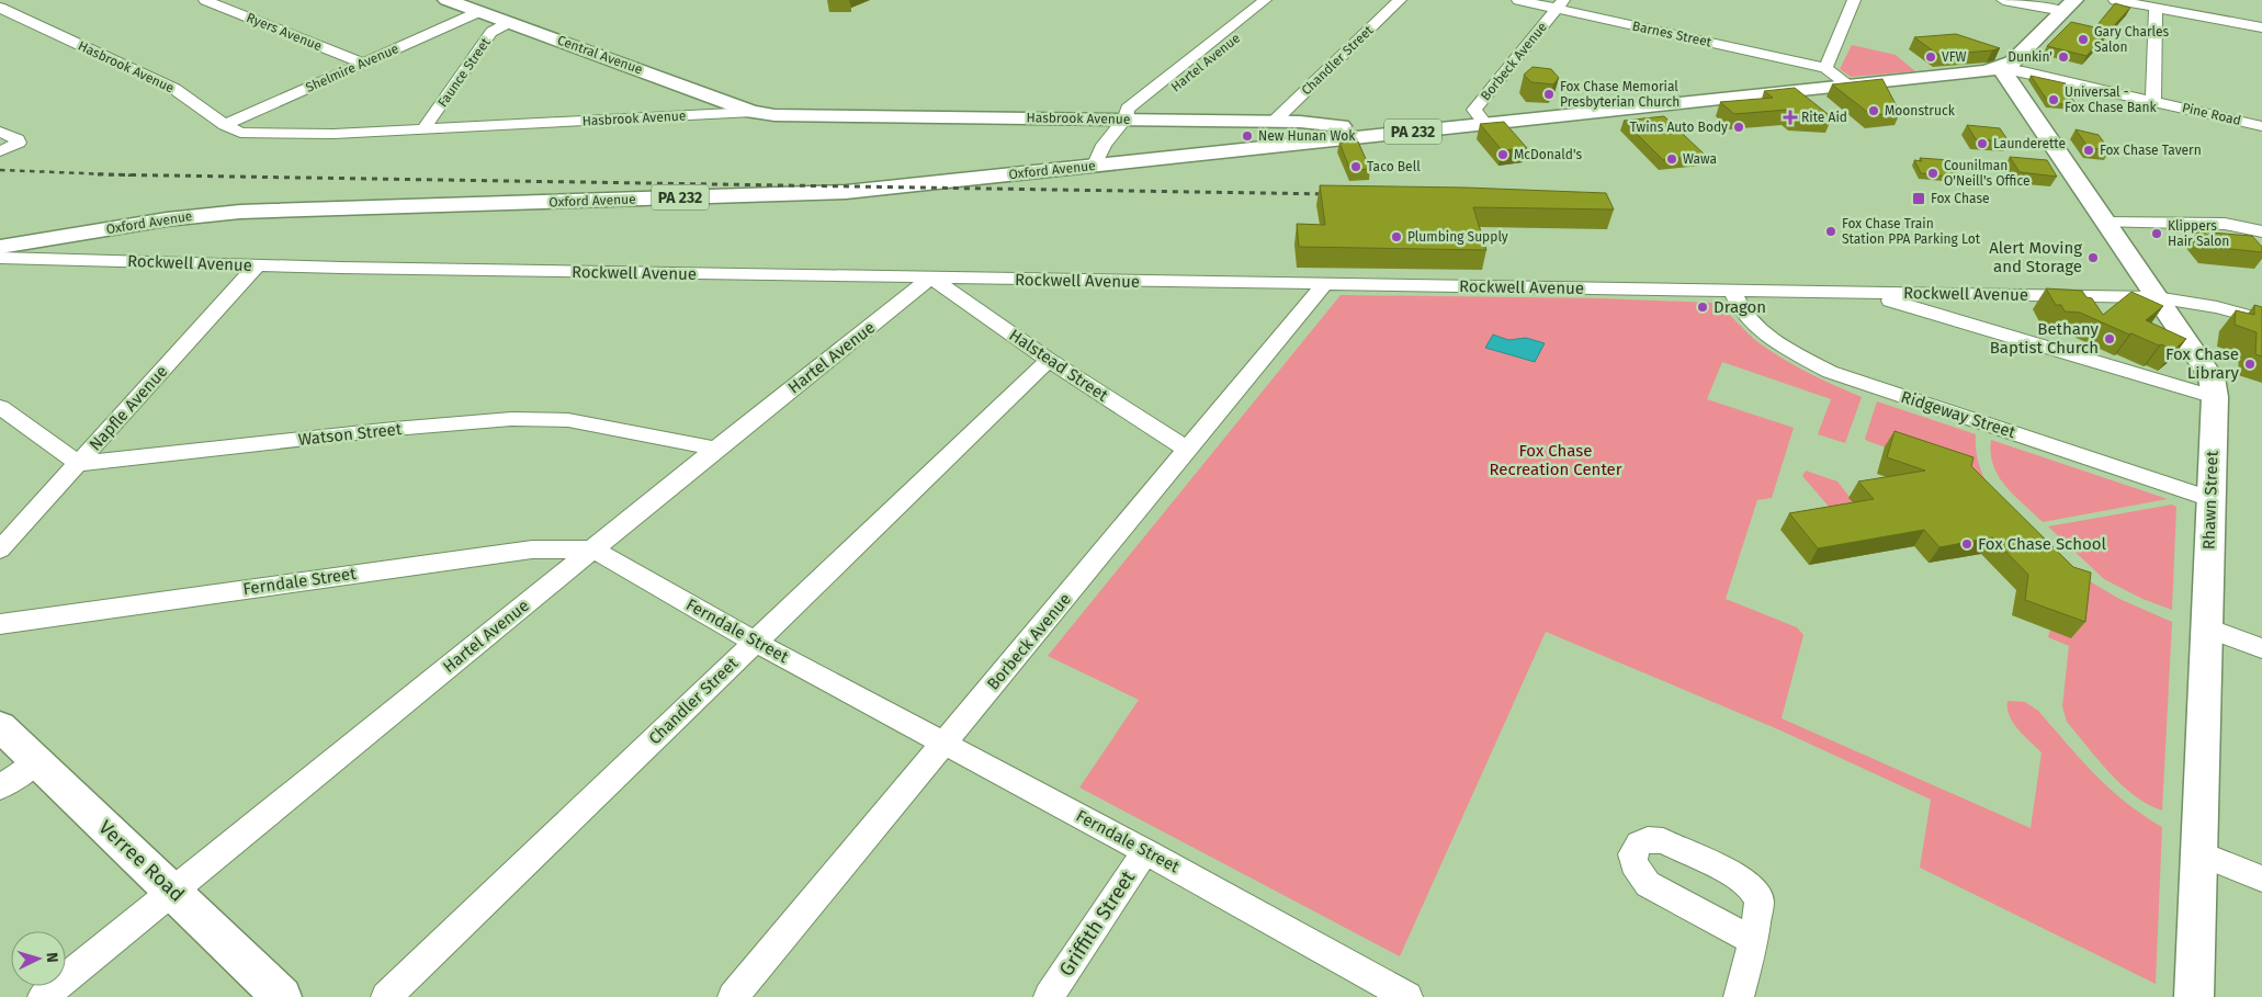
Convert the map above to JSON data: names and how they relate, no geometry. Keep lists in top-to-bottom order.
{
  "streets": {
    "main road": [
      "Central Avenue",
      "Hasbrook Avenue",
      "PA 232",
      "Oxford Avenue",
      "Rhawn Street",
      "Verree Road"
    ],
    "street": [
      "Ryers Avenue",
      "Barnes Street",
      "Chandler Street",
      "Borbeck Avenue",
      "Hartel Avenue",
      "Shelmire Avenue",
      "Faunce Street",
      "Pine Road",
      "Rockwell Avenue",
      "Halstead Street",
      "Napfle Avenue",
      "Ridgeway Street",
      "Watson Street",
      "Ferndale Street",
      "Griffith Street"
    ]
  },
  "crossings": [
    ["Ryers Avenue", "Shelmire Avenue"],
    ["Barnes Street", "Borbeck Avenue"],
    ["Central Avenue", "Hasbrook Avenue"],
    ["Central Avenue", "Shelmire Avenue"],
    ["Central Avenue", "Faunce Street"],
    ["Chandler Street", "Hasbrook Avenue"],
    ["Chandler Street", "Halstead Street"],
    ["Chandler Street", "Ferndale Street"],
    ["Borbeck Avenue", "Hasbrook Avenue"],
    ["Borbeck Avenue", "Oxford Avenue"],
    ["Borbeck Avenue", "Rockwell Avenue"],
    ["Borbeck Avenue", "Halstead Street"],
    ["Borbeck Avenue", "Ferndale Street"],
    ["Hartel Avenue", "Hasbrook Avenue"],
    ["Hartel Avenue", "Oxford Avenue"],
    ["Hartel Avenue", "Rockwell Avenue"],
    ["Hartel Avenue", "Halstead Street"],
    ["Hartel Avenue", "Watson Street"],
    ["Hartel Avenue", "Ferndale Street"],
    ["Hartel Avenue", "Verree Road"],
    ["Hasbrook Avenue", "Shelmire Avenue"],
    ["Hasbrook Avenue", "Faunce Street"],
    ["Hasbrook Avenue", "Oxford Avenue"],
    ["Pine Road", "Oxford Avenue"],
    ["Pine Road", "Rhawn Street"],
    ["Oxford Avenue", "Rhawn Street"],
    ["Rockwell Avenue", "Halstead Street"],
    ["Rockwell Avenue", "Napfle Avenue"],
    ["Rockwell Avenue", "Ridgeway Street"],
    ["Rockwell Avenue", "Rhawn Street"],
    ["Napfle Avenue", "Watson Street"],
    ["Ridgeway Street", "Rhawn Street"],
    ["Ferndale Street", "Griffith Street"]
  ],
  "parks": ["Fox Chase Recreation Center"],
  "places": {
    "other": [
      "Gary Charles Salon",
      "VFW",
      "Dunkin'",
      "Fox Chase Memorial Presbyterian Church",
      "Universal - Fox Chase Bank",
      "Moonstruck",
      "Twins Auto Body",
      "New Hunan Wok",
      "Launderette",
      "Fox Chase Tavern",
      "McDonald's",
      "Wawa",
      "Taco Bell",
      "Counilman O'Neill's Office",
      "Fox Chase Train Station PPA Parking Lot",
      "Klippers Hair Salon",
      "Plumbing Supply",
      "Alert Moving and Storage",
      "Dragon",
      "Bethany Baptist Church",
      "Fox Chase Library",
      "Fox Chase School"
    ],
    "health": ["Rite Aid"],
    "transit": ["Fox Chase"]
  },
  "north": "right"
}
